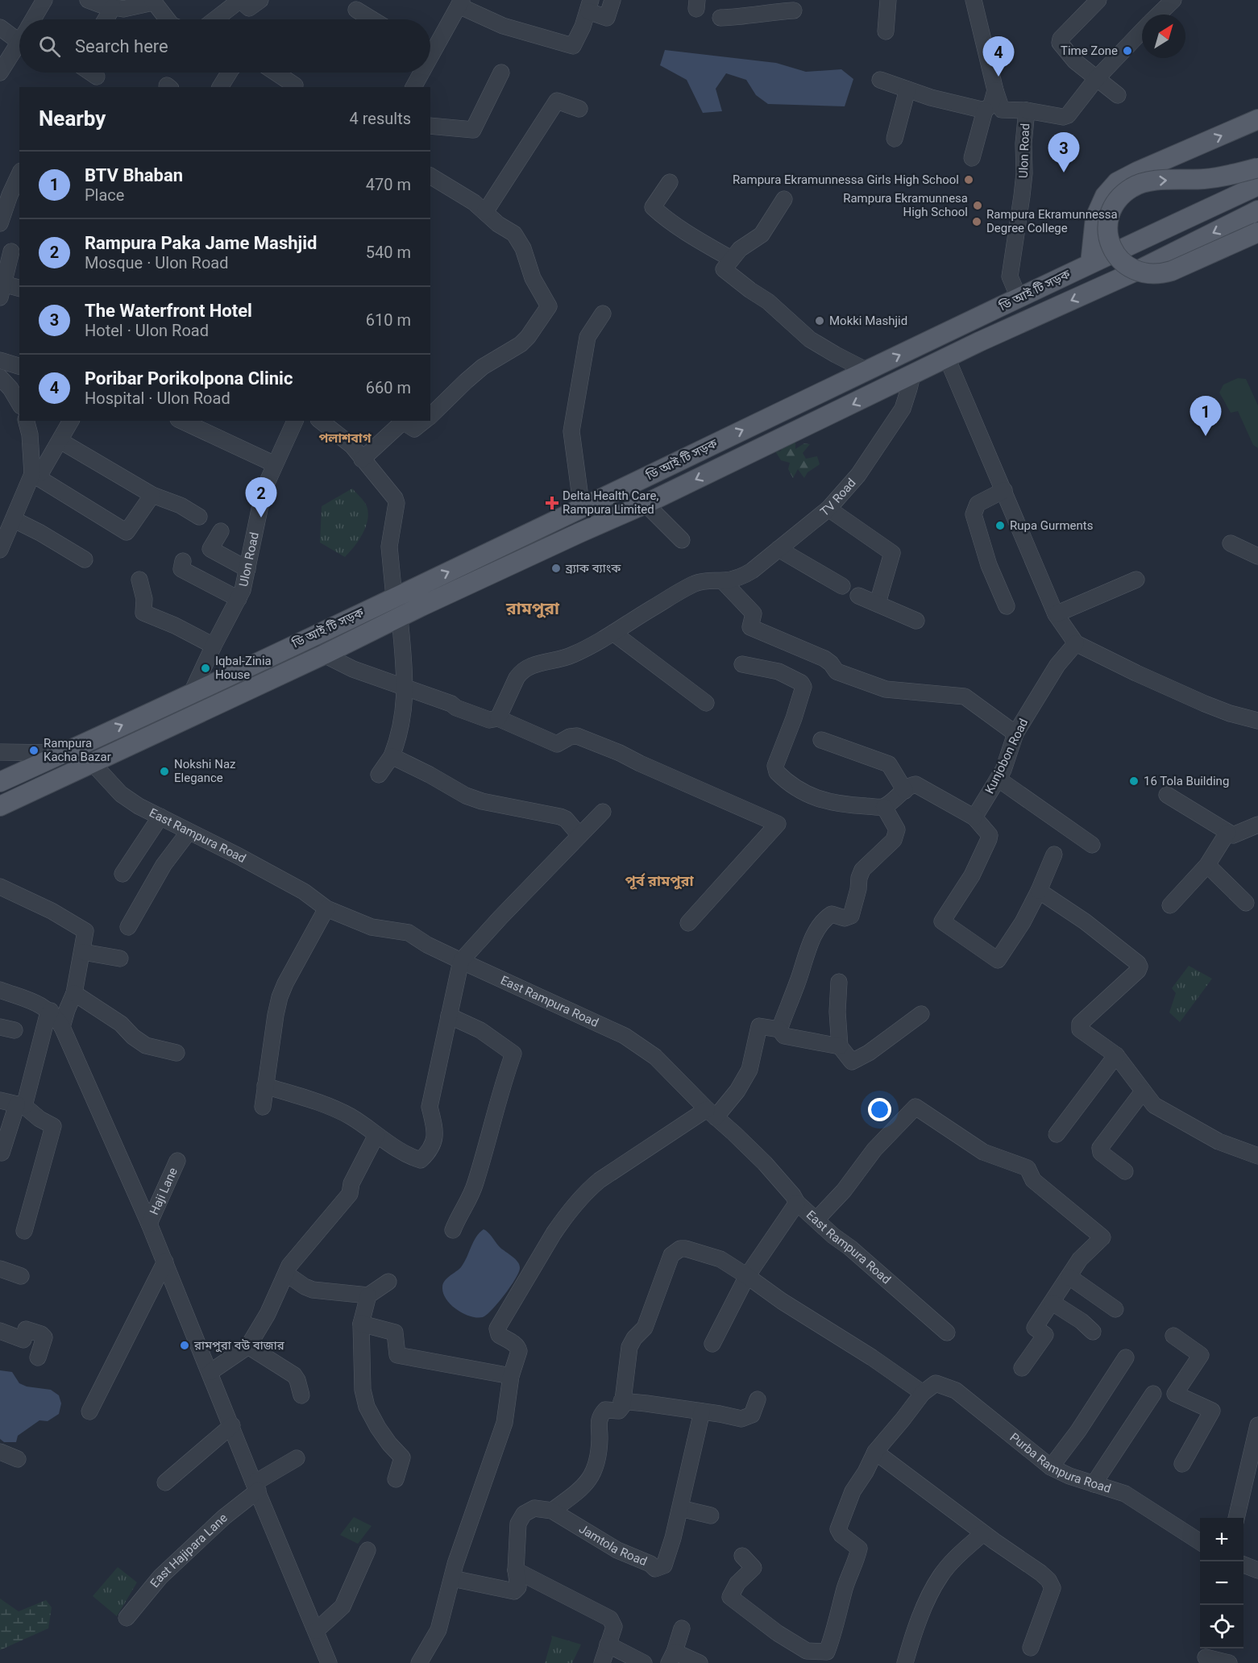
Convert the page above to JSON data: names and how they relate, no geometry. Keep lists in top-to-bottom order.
{
  "streets": {
    "main road": ["ডি আই টি সড়ক"],
    "street": [
      "Ulon Road",
      "TV Road",
      "Kunjobon Road",
      "East Rampura Road",
      "Haji Lane",
      "Purba Rampura Road",
      "Jamtola Road",
      "East Hajipara Lane"
    ]
  },
  "crossings": [
    ["Ulon Road", "ডি আই টি সড়ক"],
    ["ডি আই টি সড়ক", "TV Road"],
    ["ডি আই টি সড়ক", "East Rampura Road"]
  ],
  "districts": ["পলাশবাগ", "রামপুরা", "পূর্ব রামপুরা"],
  "places": {
    "other": [
      "Time Zone",
      "Rampura Ekramunnessa Girls High School",
      "Rampura Ekramunnesa High School",
      "Rampura Ekramunnessa Degree College",
      "Mokki Mashjid",
      "Rupa Gurments",
      "ব্র্যাক ব্যাংক",
      "Iqbal-Zinia House",
      "Rampura Kacha Bazar",
      "Nokshi Naz Elegance",
      "16 Tola Building",
      "রামপুরা বউ বাজার"
    ],
    "health": ["Delta Health Care, Rampura Limited"]
  },
  "north": "top right",
  "page": {
    "search": "Search here",
    "pins": [
      "4",
      "3",
      "1",
      "2"
    ],
    "heading": ["Nearby", "4 results"],
    "list": [
      {
        "mark": "1",
        "name": "BTV Bhaban",
        "note": "Place",
        "value": "470 m"
      },
      {
        "mark": "2",
        "name": "Rampura Paka Jame Mashjid",
        "note": "Mosque · Ulon Road",
        "value": "540 m"
      },
      {
        "mark": "3",
        "name": "The Waterfront Hotel",
        "note": "Hotel · Ulon Road",
        "value": "610 m"
      },
      {
        "mark": "4",
        "name": "Poribar Porikolpona Clinic",
        "note": "Hospital · Ulon Road",
        "value": "660 m"
      }
    ],
    "map_buttons": ["+", "−"]
  }
}
